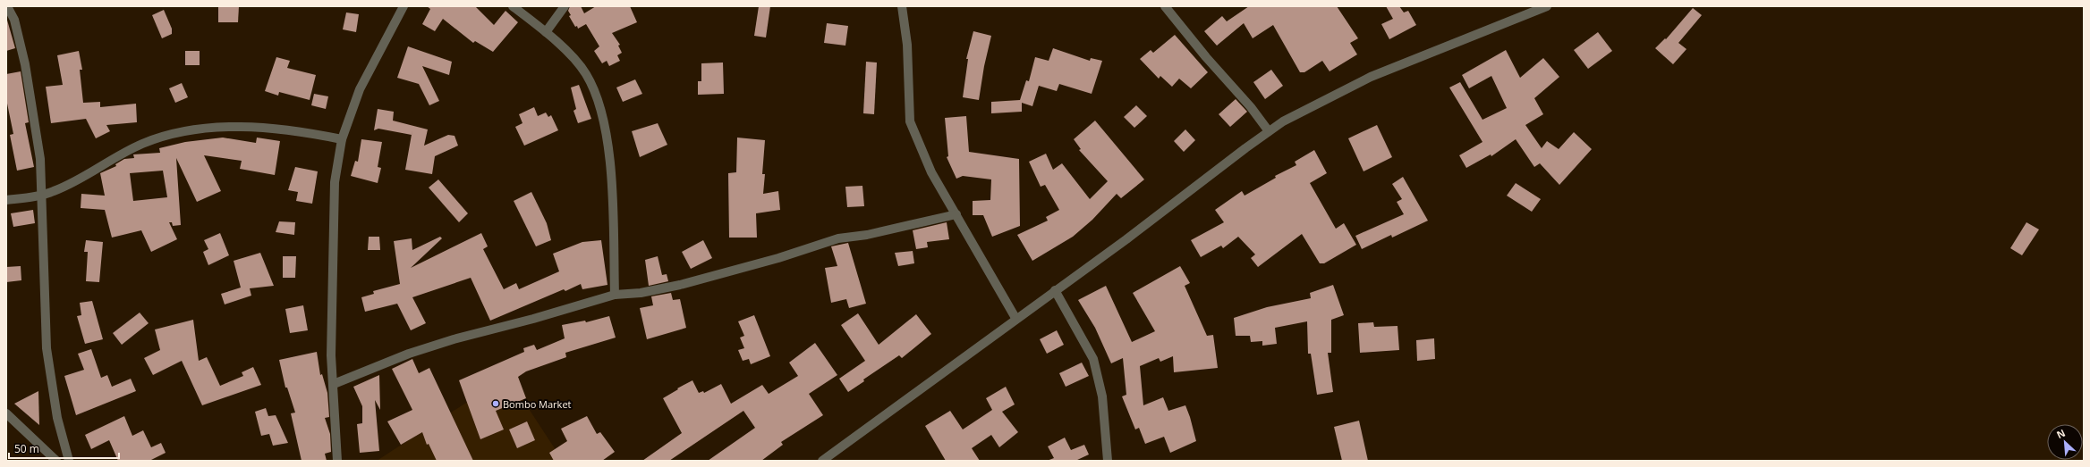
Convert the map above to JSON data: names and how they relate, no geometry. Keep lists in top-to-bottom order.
{
  "places": ["Bombo Market"],
  "scale_bar": "50 m",
  "north": "top left"
}
